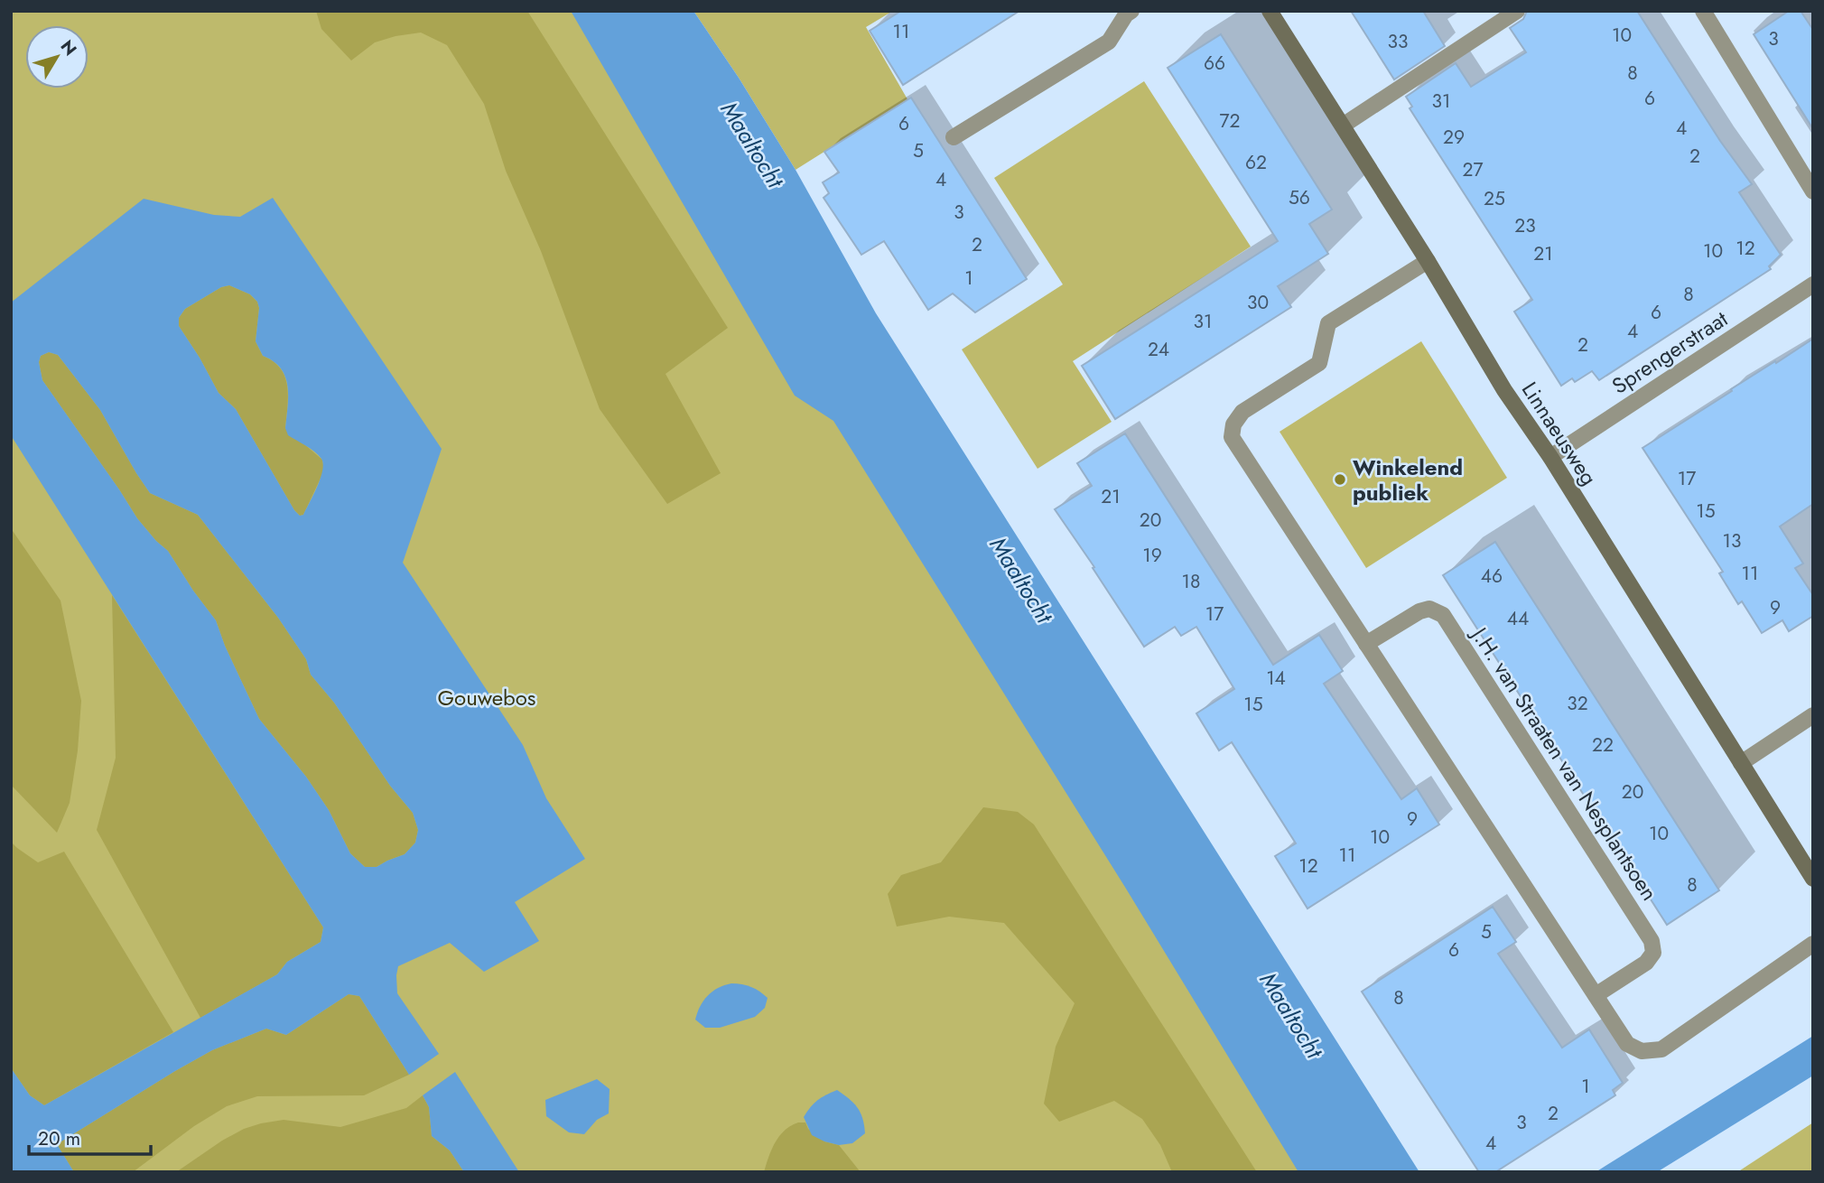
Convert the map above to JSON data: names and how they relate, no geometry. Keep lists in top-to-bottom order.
{
  "streets": {
    "street": ["Sprengerstraat", "Linnaeusweg", "J.H. van Straaten van Nesplantsoen"]
  },
  "crossings": [
    ["Sprengerstraat", "Linnaeusweg"]
  ],
  "water": ["Maaltocht"],
  "parks": ["Gouwebos"],
  "places": ["Winkelend publiek"],
  "house_numbers": [
    "11",
    "10",
    "3",
    "33",
    "66",
    "8",
    "6",
    "31",
    "72",
    "6",
    "4",
    "29",
    "5",
    "2",
    "62",
    "27",
    "4",
    "56",
    "25",
    "3",
    "23",
    "2",
    "12",
    "10",
    "21",
    "1",
    "8",
    "30",
    "6",
    "31",
    "4",
    "2",
    "24",
    "17",
    "21",
    "15",
    "20",
    "13",
    "19",
    "11",
    "46",
    "18",
    "9",
    "17",
    "44",
    "14",
    "32",
    "15",
    "22",
    "20",
    "9",
    "10",
    "10",
    "11",
    "12",
    "8",
    "5",
    "6",
    "8",
    "1",
    "2",
    "3",
    "4"
  ],
  "scale_bar": "20 m",
  "north": "top right"
}
